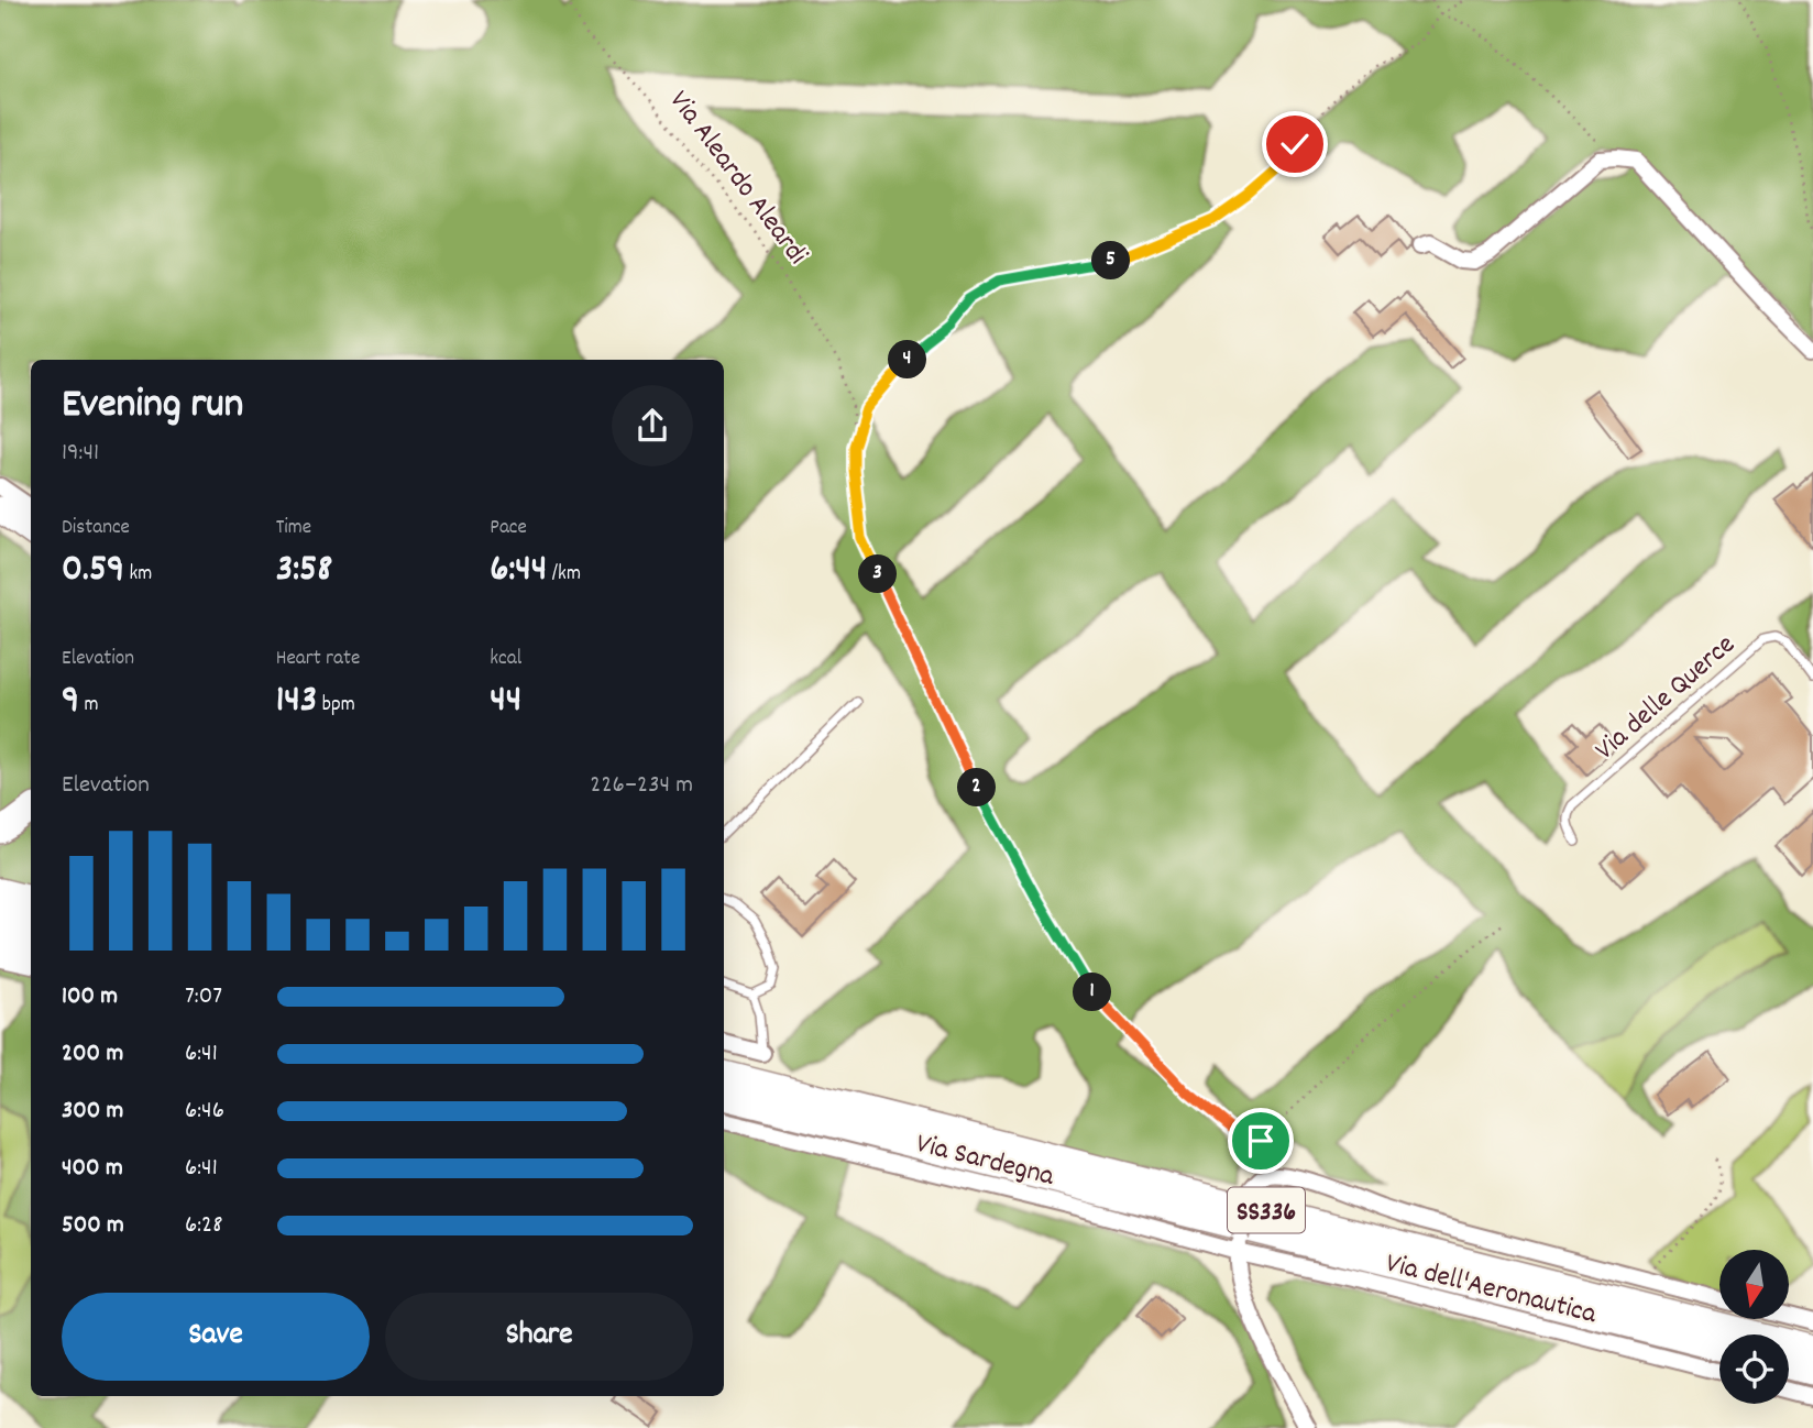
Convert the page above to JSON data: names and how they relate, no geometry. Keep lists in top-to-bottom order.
{
  "streets": {
    "highway": ["SS336"],
    "street": ["Via Sardegna", "Via dell'Aeronautica"],
    "lane": ["Via delle Querce"],
    "path": ["Via Aleardo Aleardi"]
  },
  "crossings": [
    ["Via Sardegna", "Via dell'Aeronautica"]
  ],
  "north": "bottom",
  "page": {
    "pins": [
      "5",
      "4",
      "3",
      "2",
      "1"
    ],
    "heading": ["Evening run", "19:41"],
    "stats": [
      ["Distance", "0.59 km"],
      ["Time", "3:58"],
      ["Pace", "6:44 /km"],
      ["Elevation", "9 m"],
      ["Heart rate", "143 bpm"],
      ["kcal", "44"]
    ],
    "chart": ["Elevation", "226–234 m"],
    "list": [
      {
        "name": "100 m",
        "note": "7:07"
      },
      {
        "name": "200 m",
        "note": "6:41"
      },
      {
        "name": "300 m",
        "note": "6:46"
      },
      {
        "name": "400 m",
        "note": "6:41"
      },
      {
        "name": "500 m",
        "note": "6:28"
      }
    ],
    "buttons": ["Save", "Share"]
  }
}
